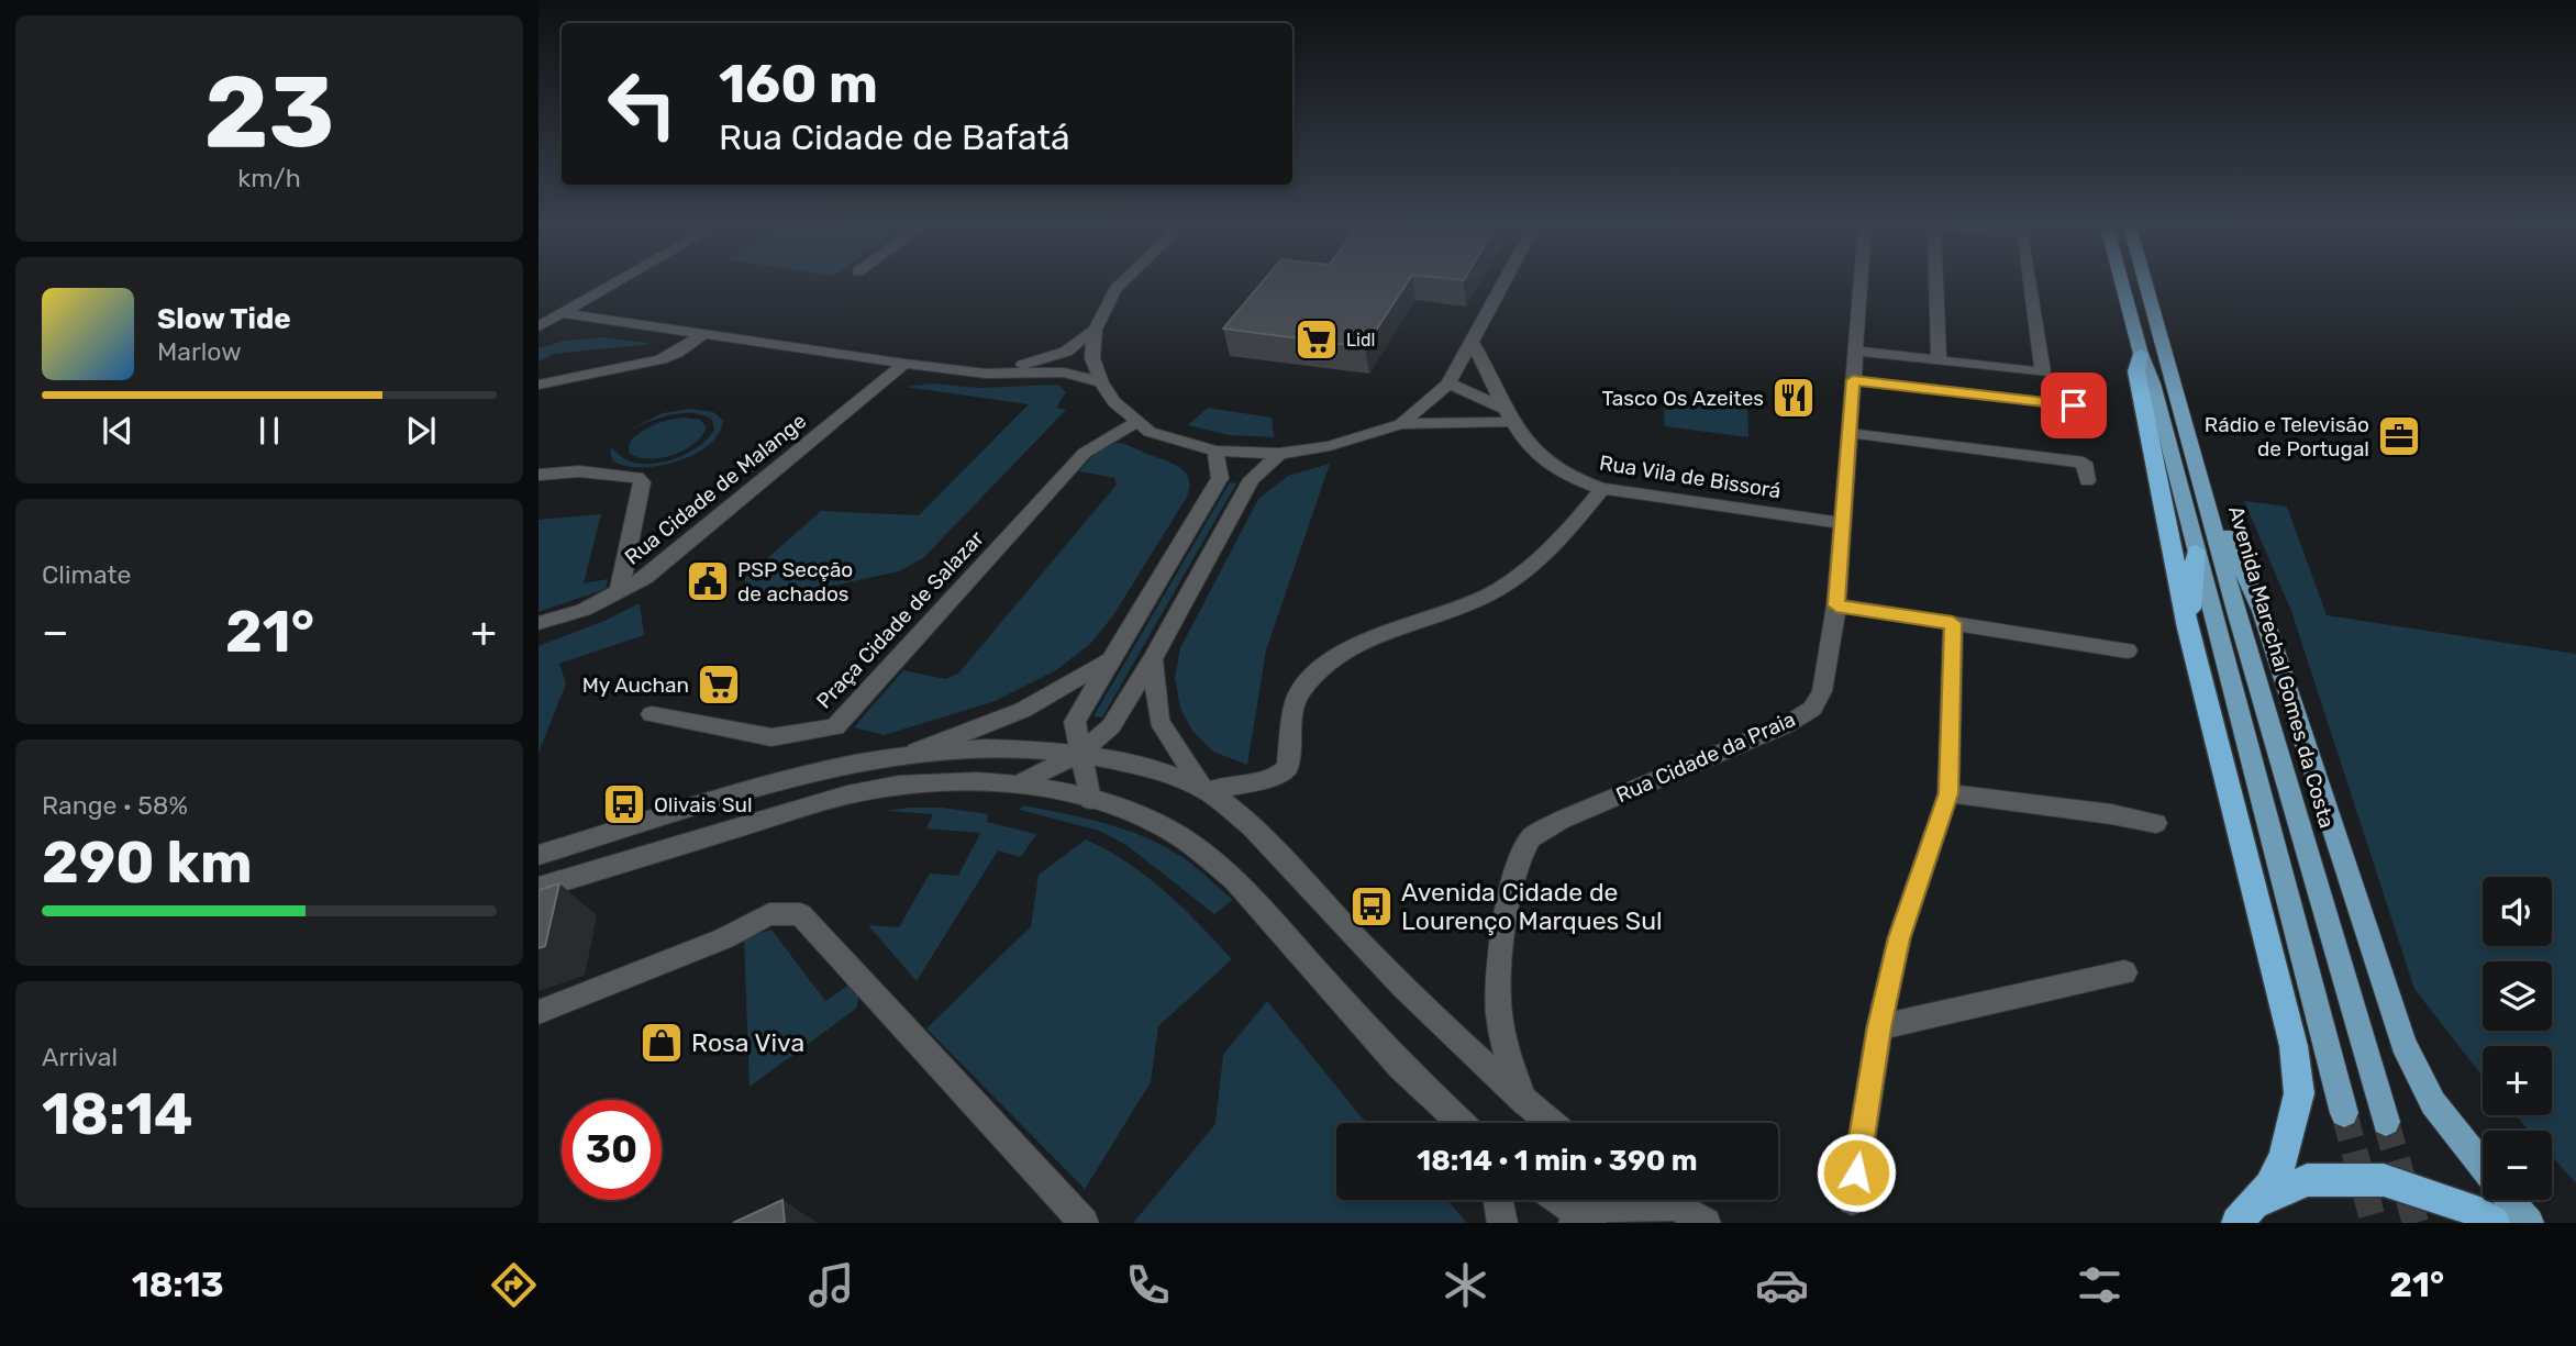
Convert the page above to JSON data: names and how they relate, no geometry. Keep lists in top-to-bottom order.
{
  "streets": {
    "main road": ["Avenida Marechal Gomes da Costa"],
    "street": [
      "Rua Vila de Bissorá",
      "Rua Cidade de Malange",
      "Praça Cidade de Salazar",
      "Rua Cidade da Praia"
    ]
  },
  "crossings": [
    ["Rua Vila de Bissorá", "Rua Cidade da Praia"]
  ],
  "places": {
    "supermarket": ["Lidl", "My Auchan"],
    "restaurant": ["Tasco Os Azeites"],
    "office": ["Rádio e Televisão de Portugal"],
    "public building": ["PSP Secção de achados"],
    "bus stop": ["Olivais Sul", "Avenida Cidade de Lourenço Marques Sul"],
    "shop": ["Rosa Viva"]
  },
  "page": {
    "tile": [
      ["23", "km/h"],
      "Climate",
      ["Range · 58%", "290 km"],
      ["Arrival", "18:14"]
    ],
    "turn": ["160 m", "Rua Cidade de Bafatá"],
    "song": ["Slow Tide", "Marlow"],
    "heat": ["−", "21°", "+"],
    "map_buttons": ["+", "−"],
    "limit": "30",
    "trip": "18:14 · 1 min · 390 m",
    "tabs": ["18:13", "21°"]
  }
}
